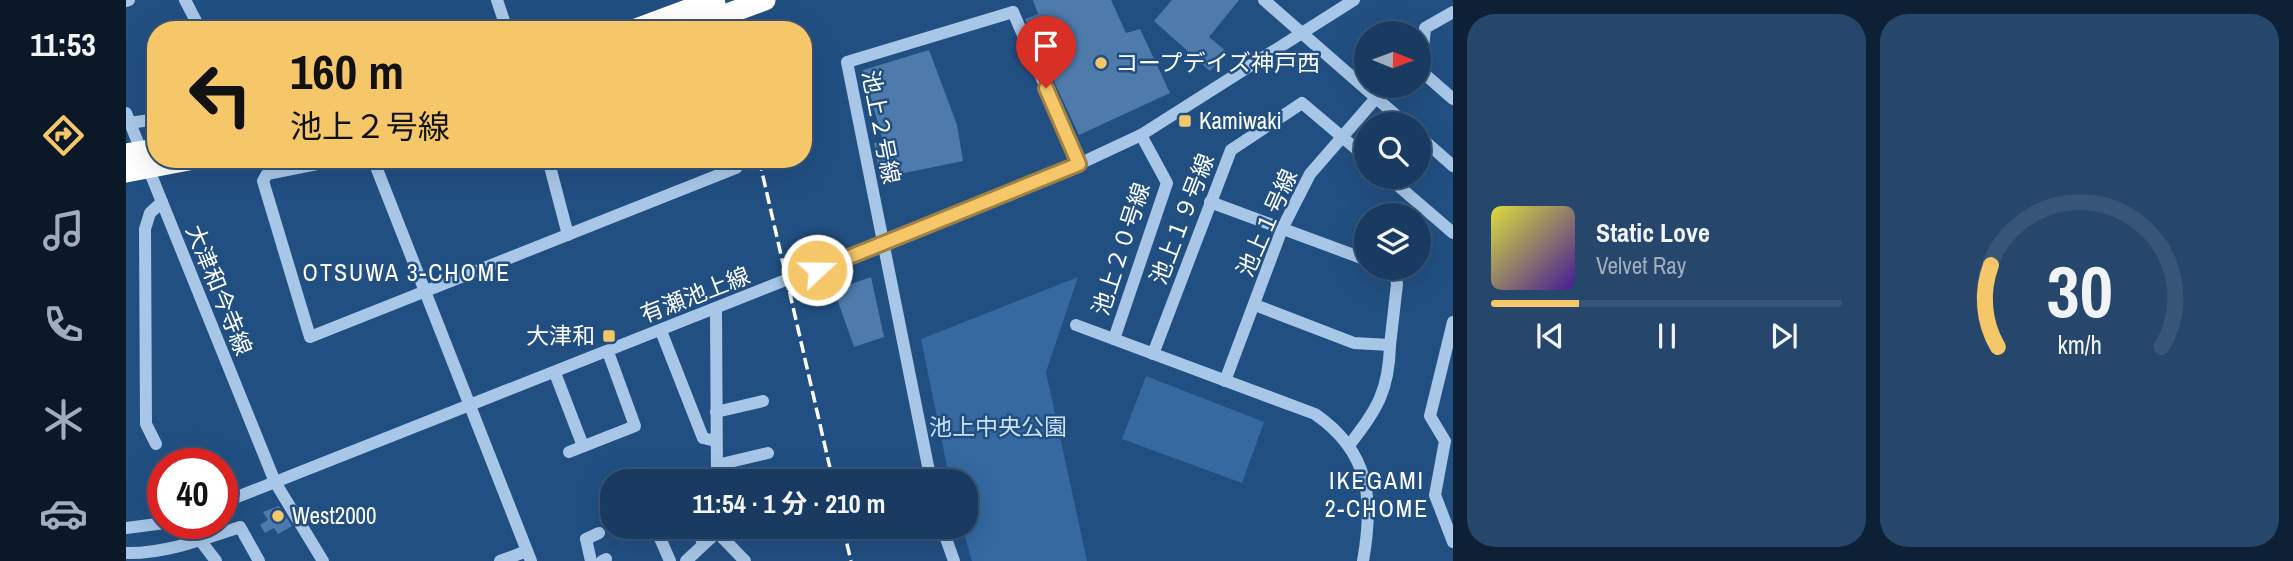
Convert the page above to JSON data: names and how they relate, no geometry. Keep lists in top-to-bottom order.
{
  "streets": {
    "street": [
      "池上２号線",
      "池上１９号線",
      "池上１号線",
      "池上２０号線",
      "大津和今寺線",
      "有瀬池上線"
    ]
  },
  "crossings": [
    ["池上２号線", "有瀬池上線"],
    ["池上１９号線", "池上１号線"],
    ["池上２０号線", "有瀬池上線"],
    ["大津和今寺線", "有瀬池上線"]
  ],
  "districts": ["OTSUWA 3-CHOME", "IKEGAMI 2-CHOME"],
  "parks": ["池上中央公園"],
  "places": {
    "other": ["コープデイズ神戸西", "West2000"],
    "transit": ["Kamiwaki", "大津和"]
  },
  "north": "right",
  "page": {
    "tabs": "11:53",
    "turn": ["160 m", "池上２号線"],
    "song": ["Static Love", "Velvet Ray"],
    "limit": "40",
    "trip": "11:54 · 1 分 · 210 m",
    "gauge": ["30", "km/h"]
  }
}
